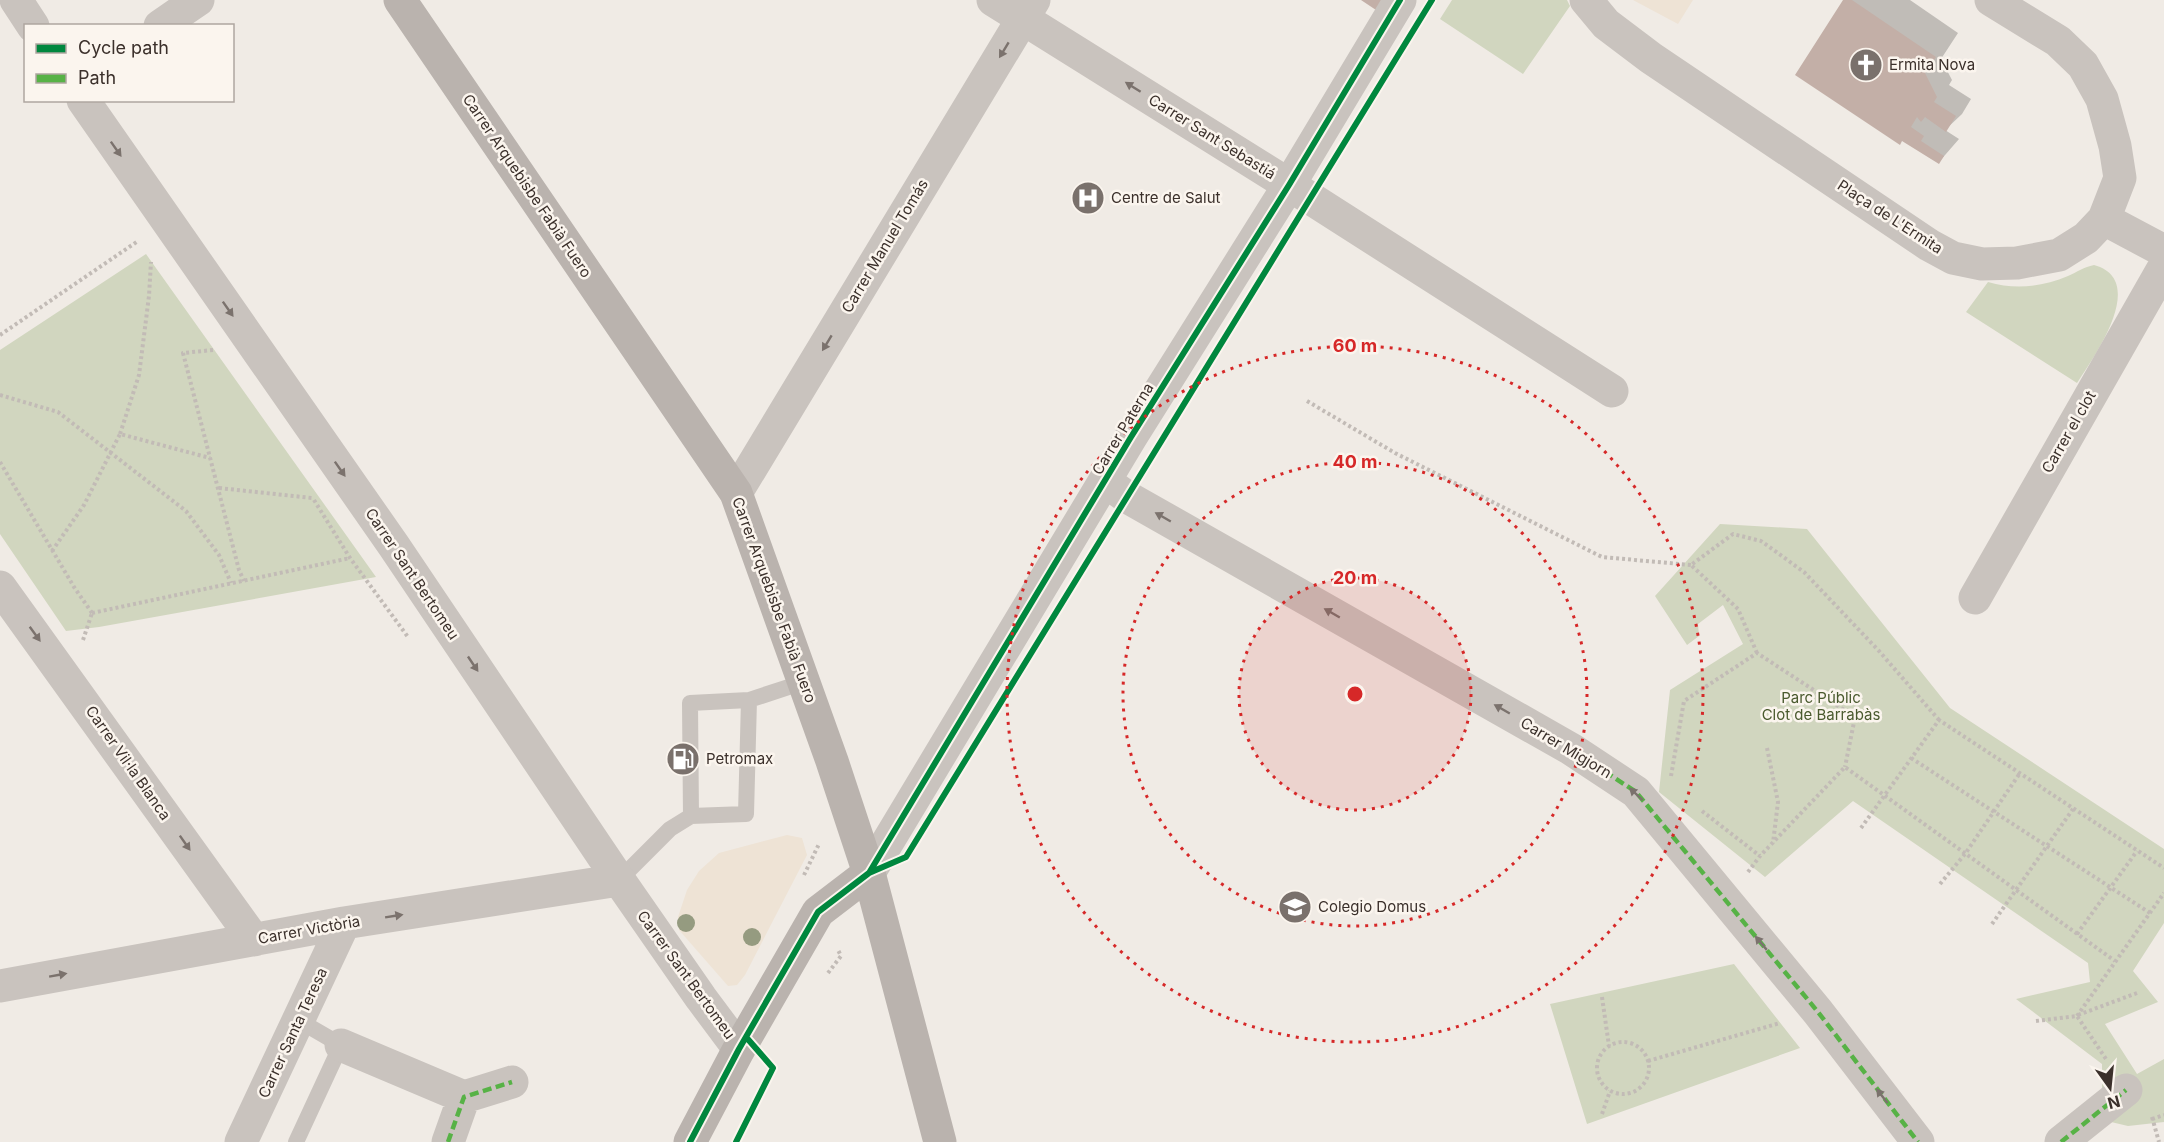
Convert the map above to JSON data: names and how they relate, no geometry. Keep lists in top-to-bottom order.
{
  "streets": {
    "street": [
      "Carrer Sant Sebastiá",
      "Carrer Arquebisbe Fabià Fuero",
      "Plaça de L'Ermita",
      "Carrer Manuel Tomás",
      "Carrer Paterna",
      "Carrer el clot",
      "Carrer Sant Bertomeu",
      "Carrer Migjorn",
      "Carrer Vil·la Blanca",
      "Carrer Victòria",
      "Carrer Santa Teresa"
    ]
  },
  "crossings": [
    ["Carrer Sant Sebastiá", "Carrer Manuel Tomás"],
    ["Carrer Sant Sebastiá", "Carrer Paterna"],
    ["Carrer Arquebisbe Fabià Fuero", "Carrer Manuel Tomás"],
    ["Carrer Arquebisbe Fabià Fuero", "Carrer Paterna"],
    ["Carrer Paterna", "Carrer Migjorn"],
    ["Carrer Sant Bertomeu", "Carrer Victòria"],
    ["Carrer Vil·la Blanca", "Carrer Victòria"],
    ["Carrer Victòria", "Carrer Santa Teresa"]
  ],
  "one_way": [
    "Carrer Sant Sebastiá",
    "Carrer Manuel Tomás",
    "Carrer Sant Bertomeu",
    "Carrer Migjorn",
    "Carrer Vil·la Blanca",
    "Carrer Victòria"
  ],
  "parks": ["Parc Públic Clot de Barrabàs"],
  "places": {
    "church": ["Ermita Nova"],
    "hospital": ["Centre de Salut"],
    "fuel station": ["Petromax"],
    "school or university": ["Colegio Domus"]
  },
  "legend": ["Cycle path", "Path"],
  "north": "bottom",
  "rings": ["60 m", "40 m", "20 m"]
}
